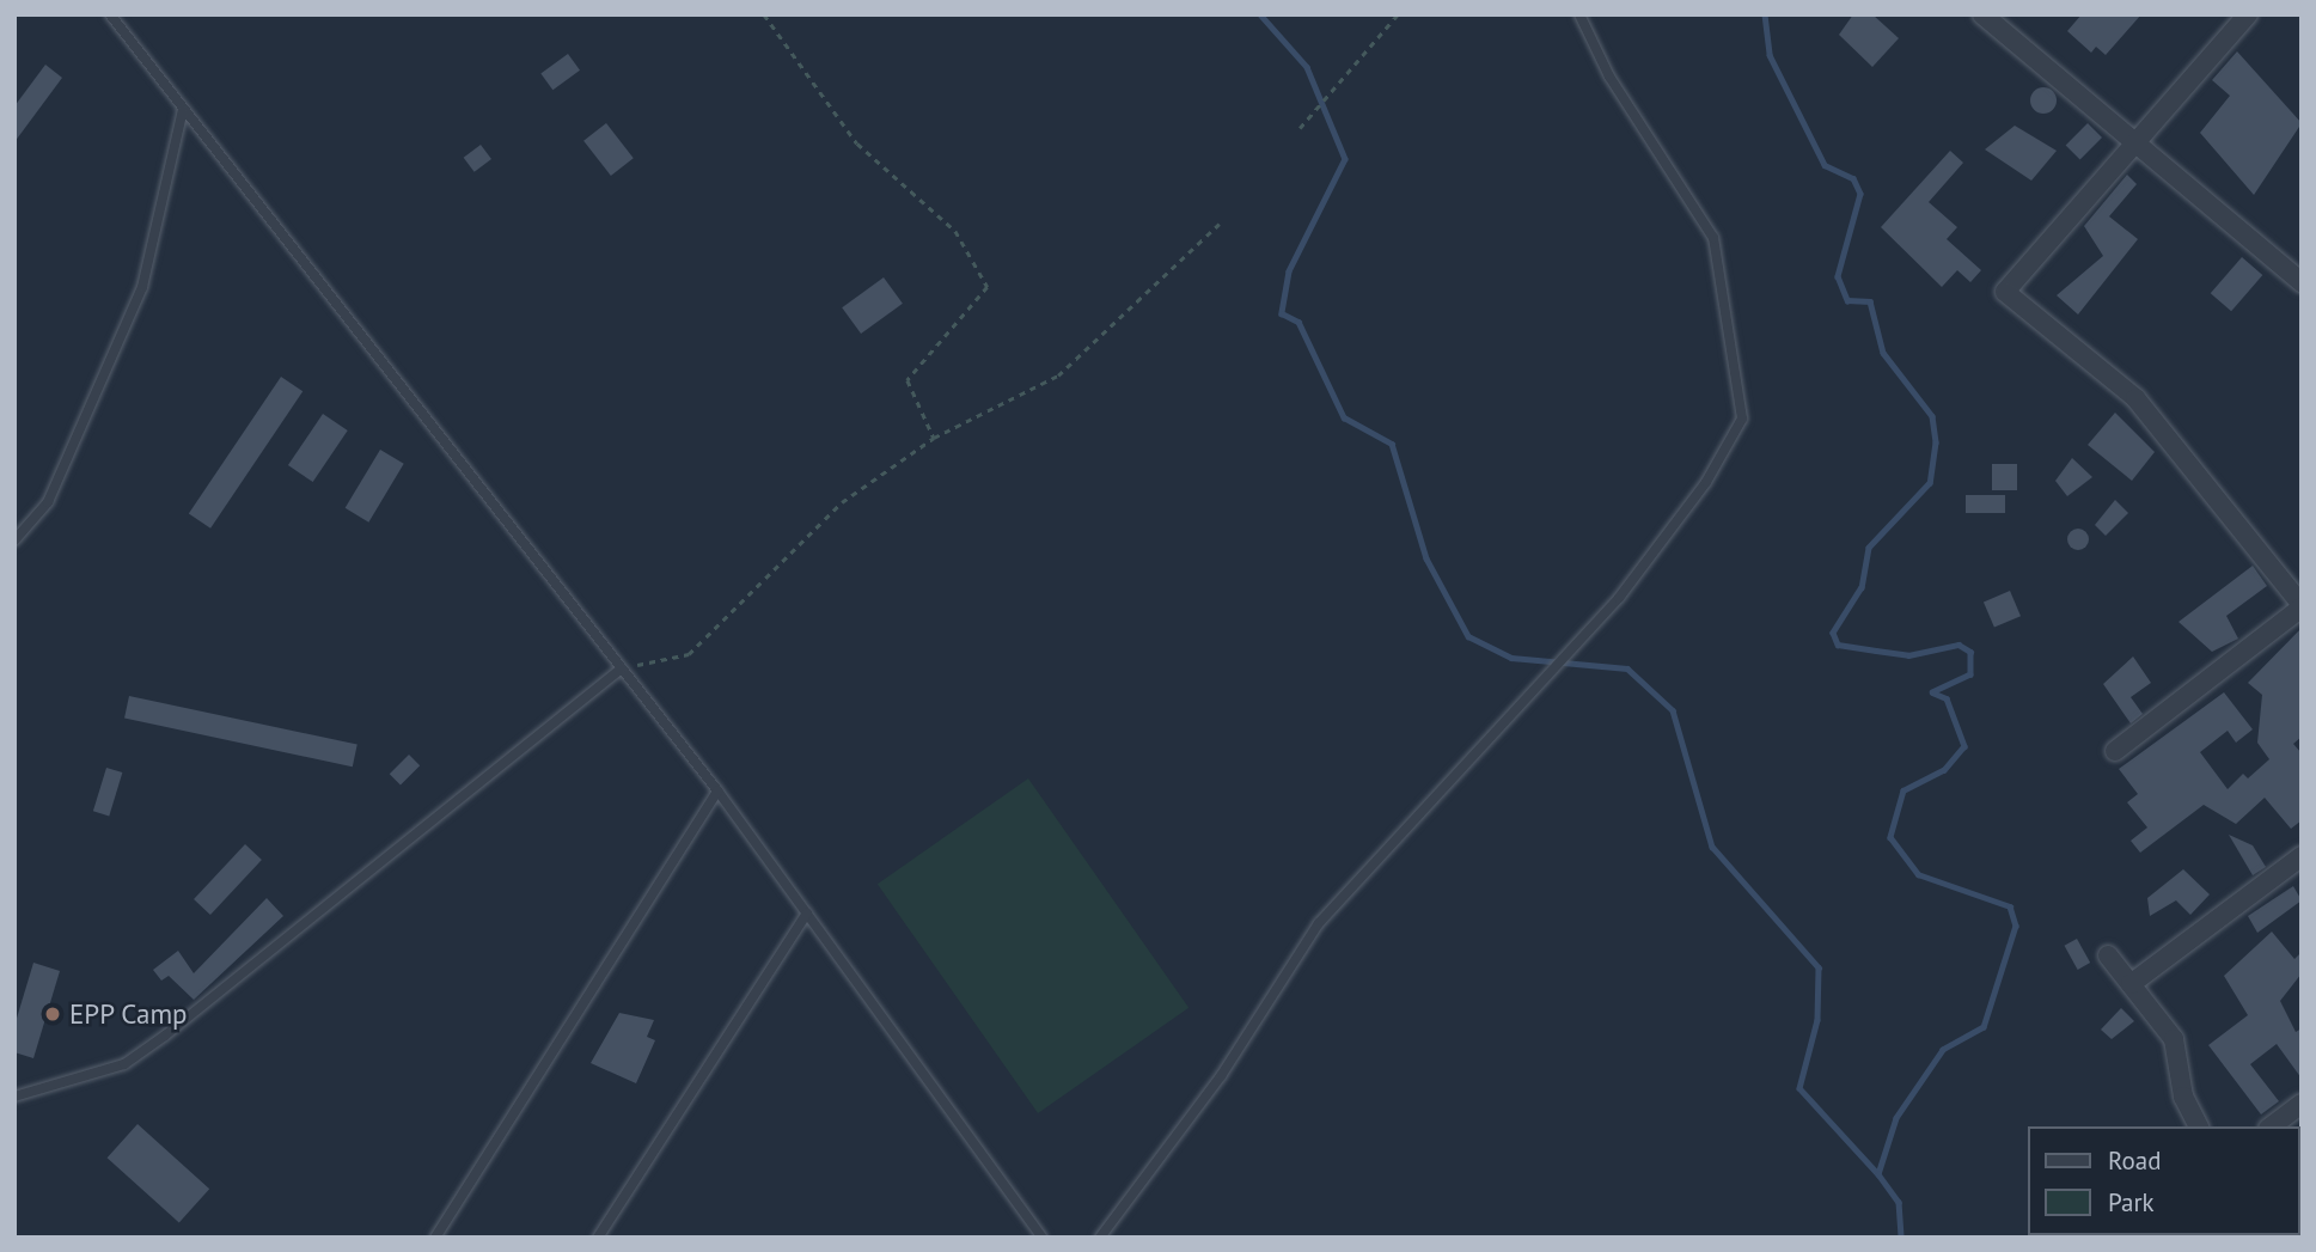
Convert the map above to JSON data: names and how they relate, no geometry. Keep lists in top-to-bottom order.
{
  "places": ["EPP Camp"],
  "legend": ["Road", "Park"]
}
